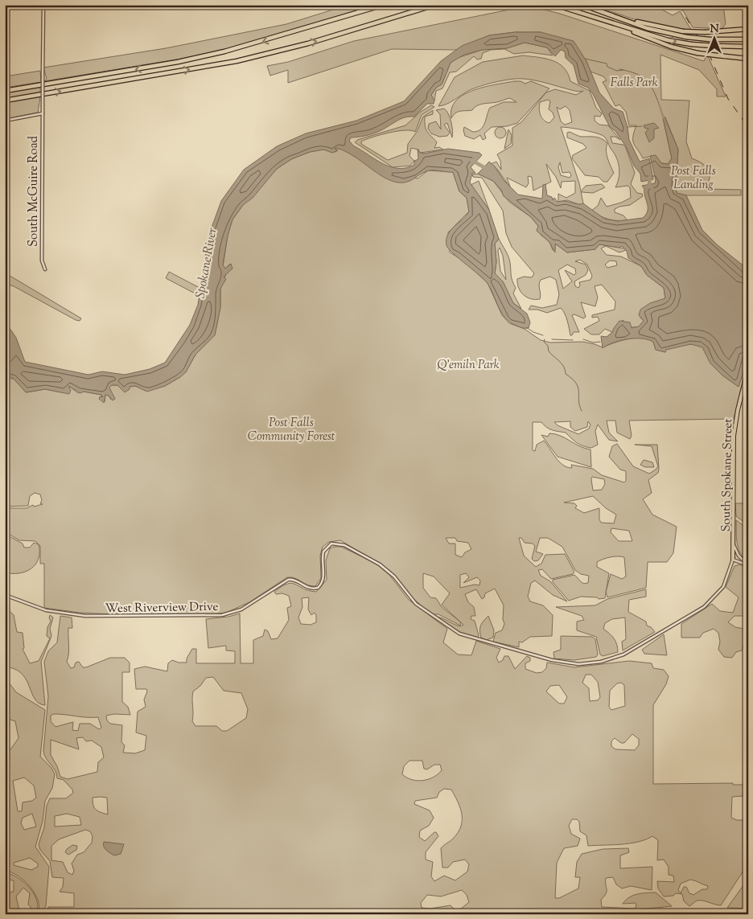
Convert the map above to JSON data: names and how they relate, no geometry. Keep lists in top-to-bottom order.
{
  "streets": {
    "main road": ["South Spokane Street"],
    "street": ["South McGuire Road", "West Riverview Drive"]
  },
  "crossings": [
    ["South Spokane Street", "West Riverview Drive"]
  ],
  "water": ["Spokane River"],
  "parks": [
    "Falls Park",
    "Post Falls Landing",
    "Q'emiln Park",
    "Post Falls Community Forest"
  ],
  "north": "top"
}
